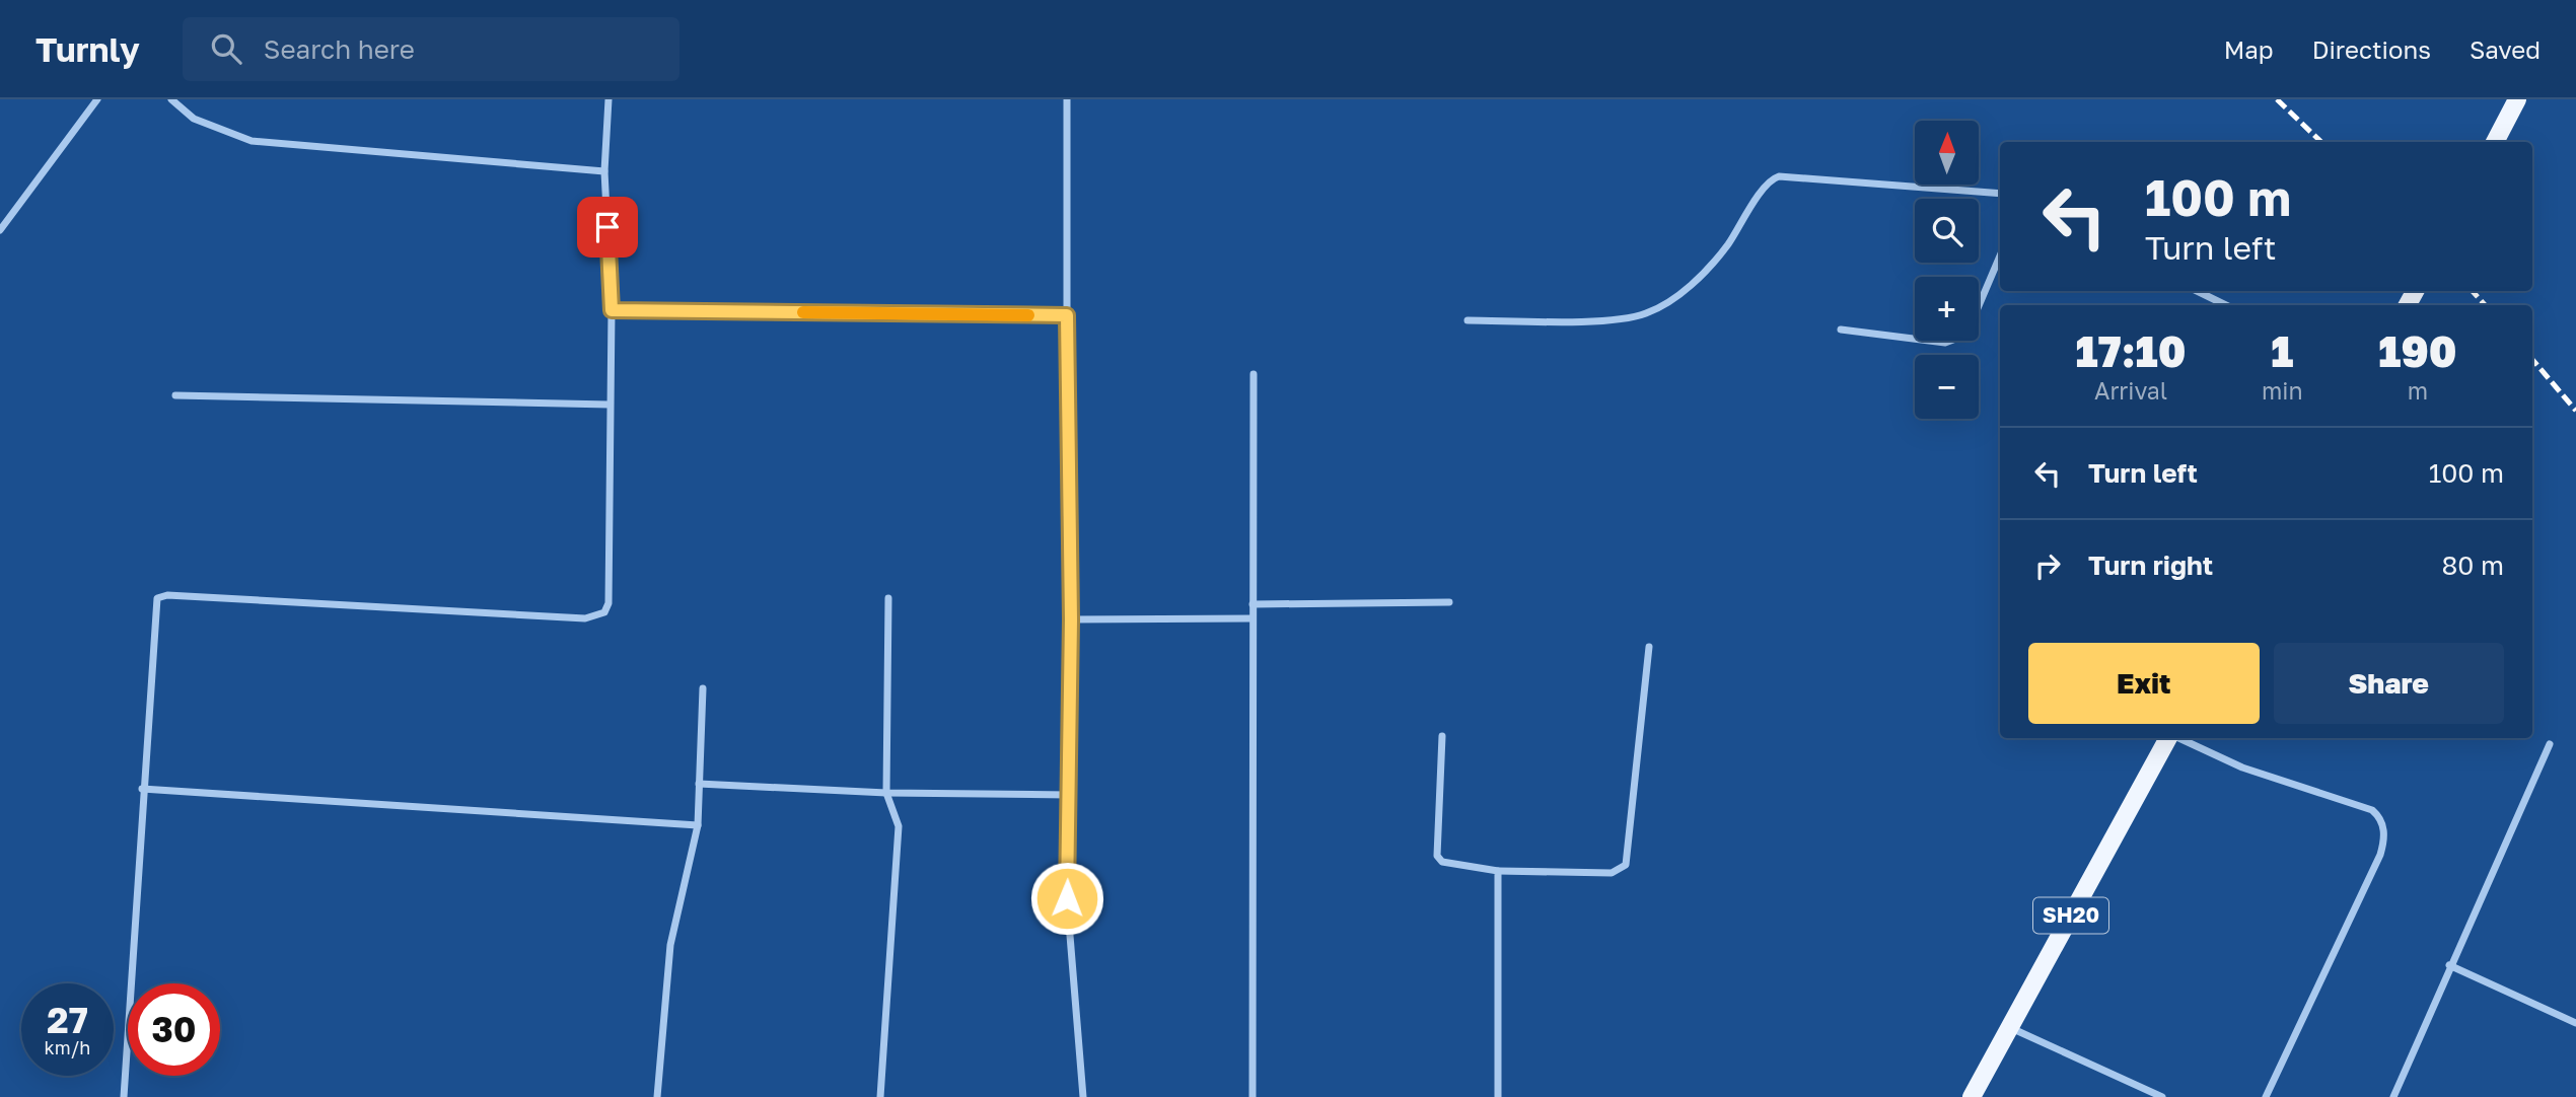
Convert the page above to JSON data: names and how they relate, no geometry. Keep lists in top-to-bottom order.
{
  "streets": {
    "main road": ["SH20"]
  },
  "north": "top",
  "page": {
    "header": "Turnly",
    "search": "Search here",
    "nav": ["Map", "Directions", "Saved"],
    "map_buttons": ["+", "−"],
    "turn": ["100 m", "Turn left"],
    "eta": [
      "17:10",
      "Arrival",
      "1",
      "min",
      "190",
      "m"
    ],
    "list": [
      {
        "name": "Turn left",
        "value": "100 m"
      },
      {
        "name": "Turn right",
        "value": "80 m"
      }
    ],
    "buttons": ["Exit", "Share"],
    "speed": "27 km/h",
    "limit": "30"
  }
}
